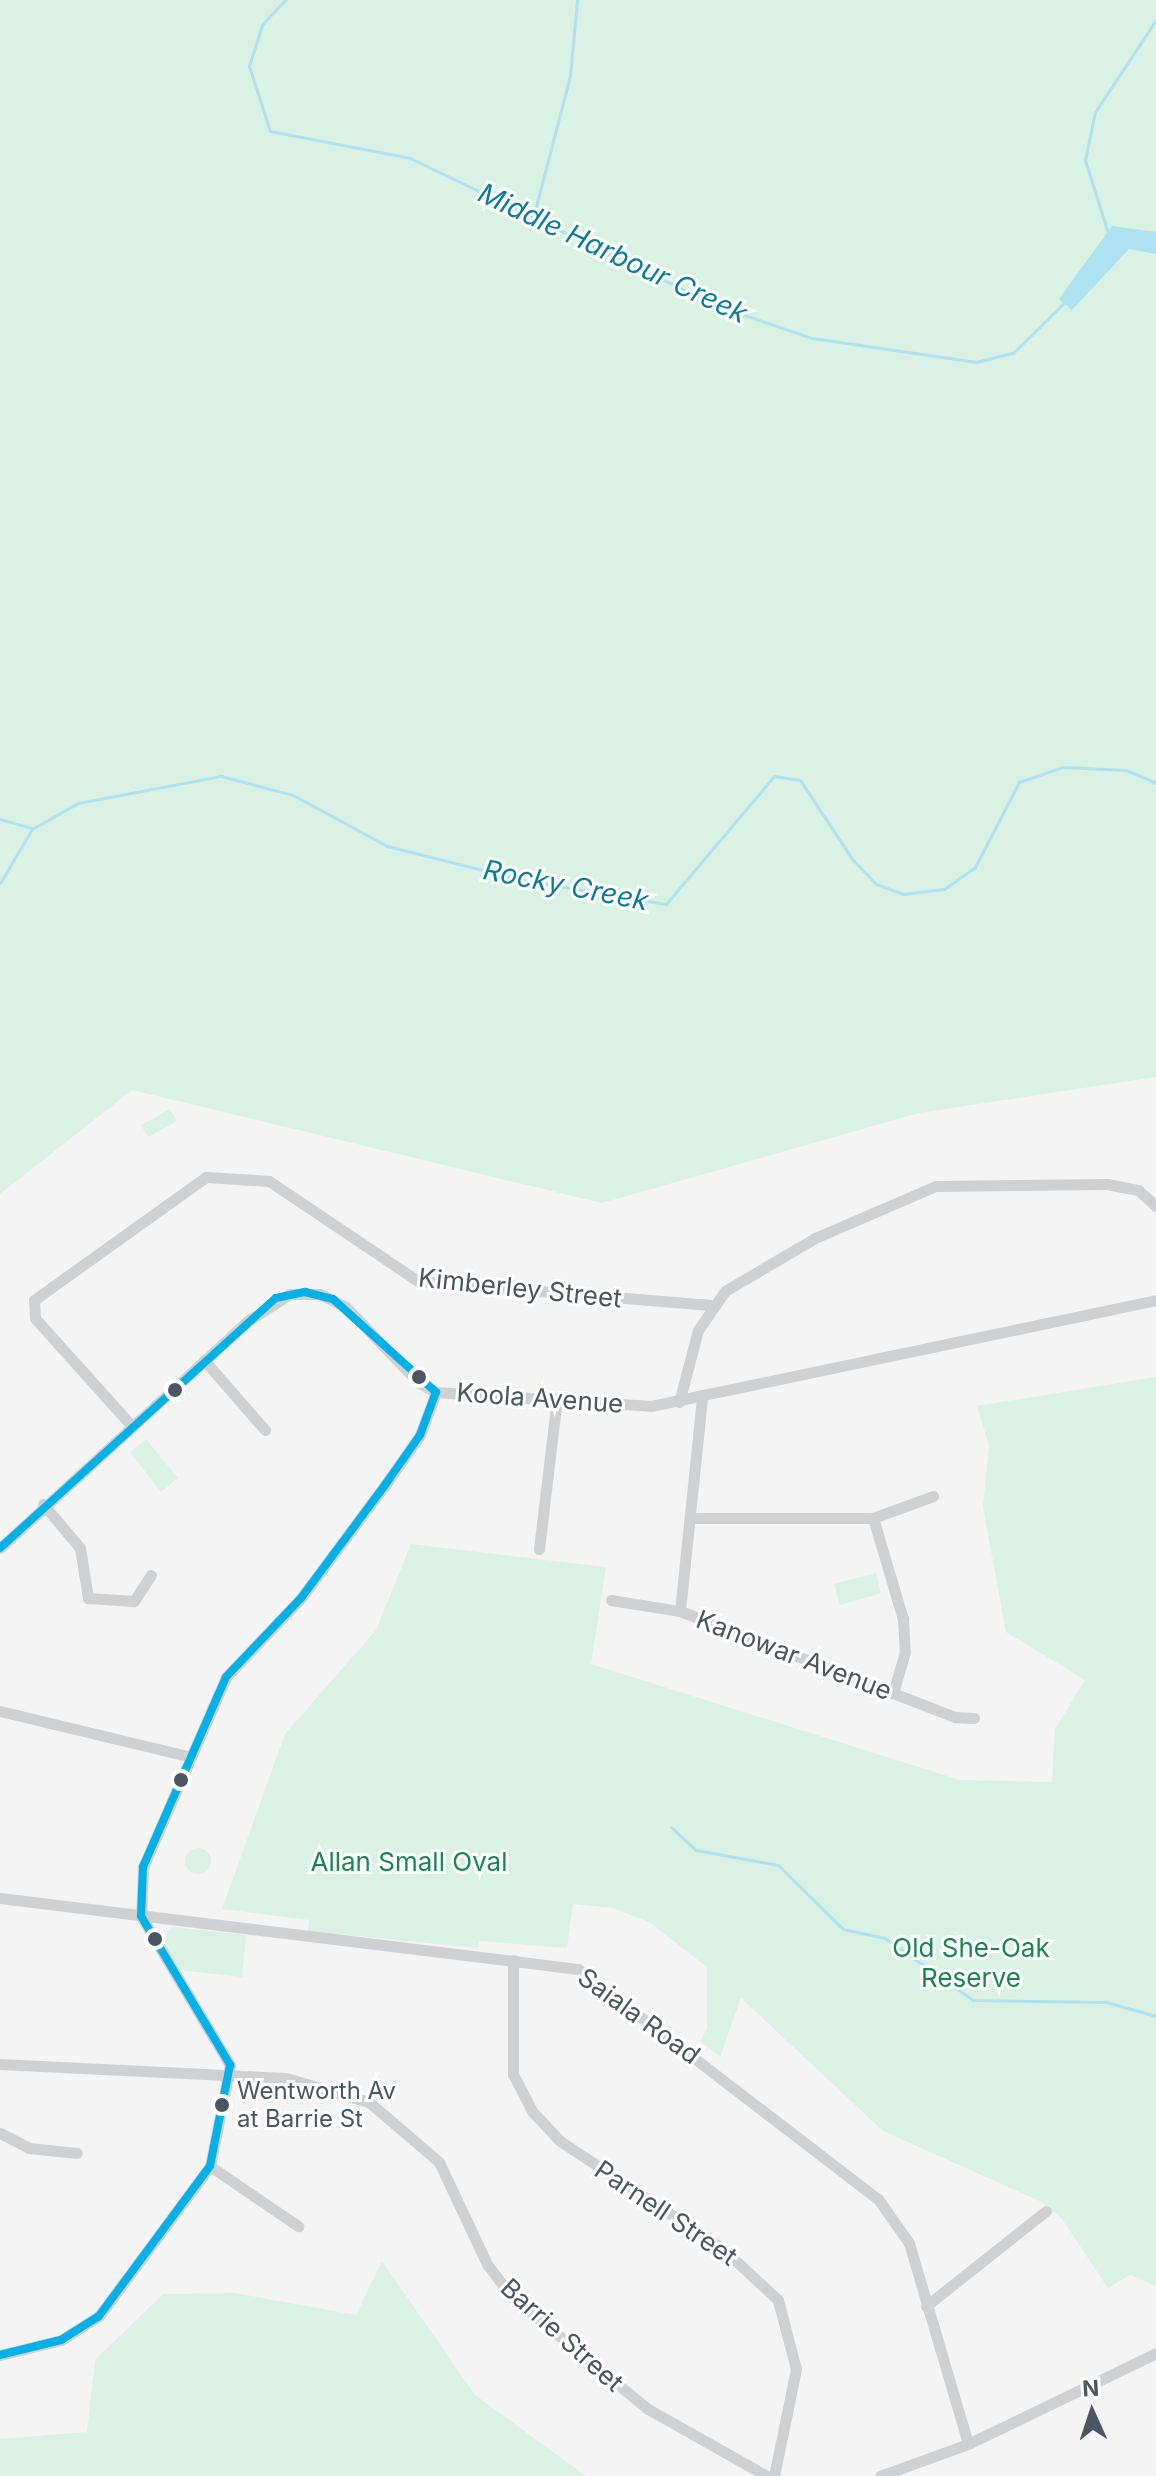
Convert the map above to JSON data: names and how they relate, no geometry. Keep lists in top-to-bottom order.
{
  "streets": {
    "street": [
      "Kimberley Street",
      "Koola Avenue",
      "Kanowar Avenue",
      "Saiala Road",
      "Parnell Street",
      "Barrie Street"
    ]
  },
  "crossings": [
    ["Kimberley Street", "Koola Avenue"],
    ["Saiala Road", "Parnell Street"]
  ],
  "water": ["Middle Harbour Creek", "Rocky Creek"],
  "parks": ["Allan Small Oval", "Old She-Oak Reserve"],
  "places": ["Wentworth Av at Barrie St"],
  "north": "top"
}
